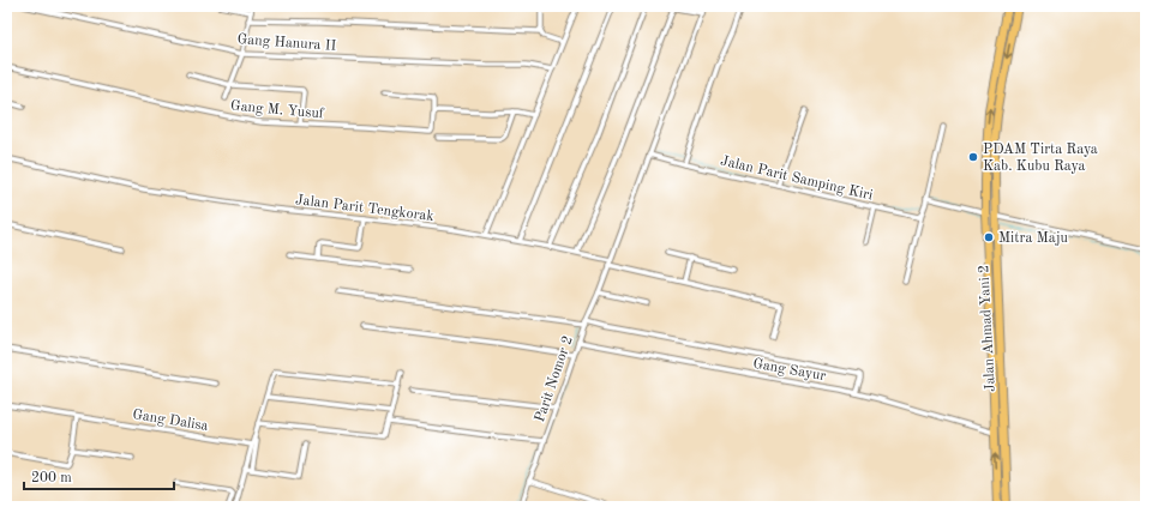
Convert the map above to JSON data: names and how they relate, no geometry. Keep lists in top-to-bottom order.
{
  "streets": {
    "highway": ["Jalan Ahmad Yani 2"],
    "street": [
      "Gang Hanura II",
      "Gang M. Yusuf",
      "Jalan Parit Samping Kiri",
      "Jalan Parit Tengkorak",
      "Gang Sayur",
      "Parit Nomor 2",
      "Gang Dalisa"
    ]
  },
  "crossings": [
    ["Jalan Parit Tengkorak", "Parit Nomor 2"],
    ["Jalan Ahmad Yani 2", "Gang Sayur"],
    ["Gang Sayur", "Parit Nomor 2"]
  ],
  "places": ["PDAM Tirta Raya Kab. Kubu Raya", "Mitra Maju"],
  "scale_bar": "200 m"
}
